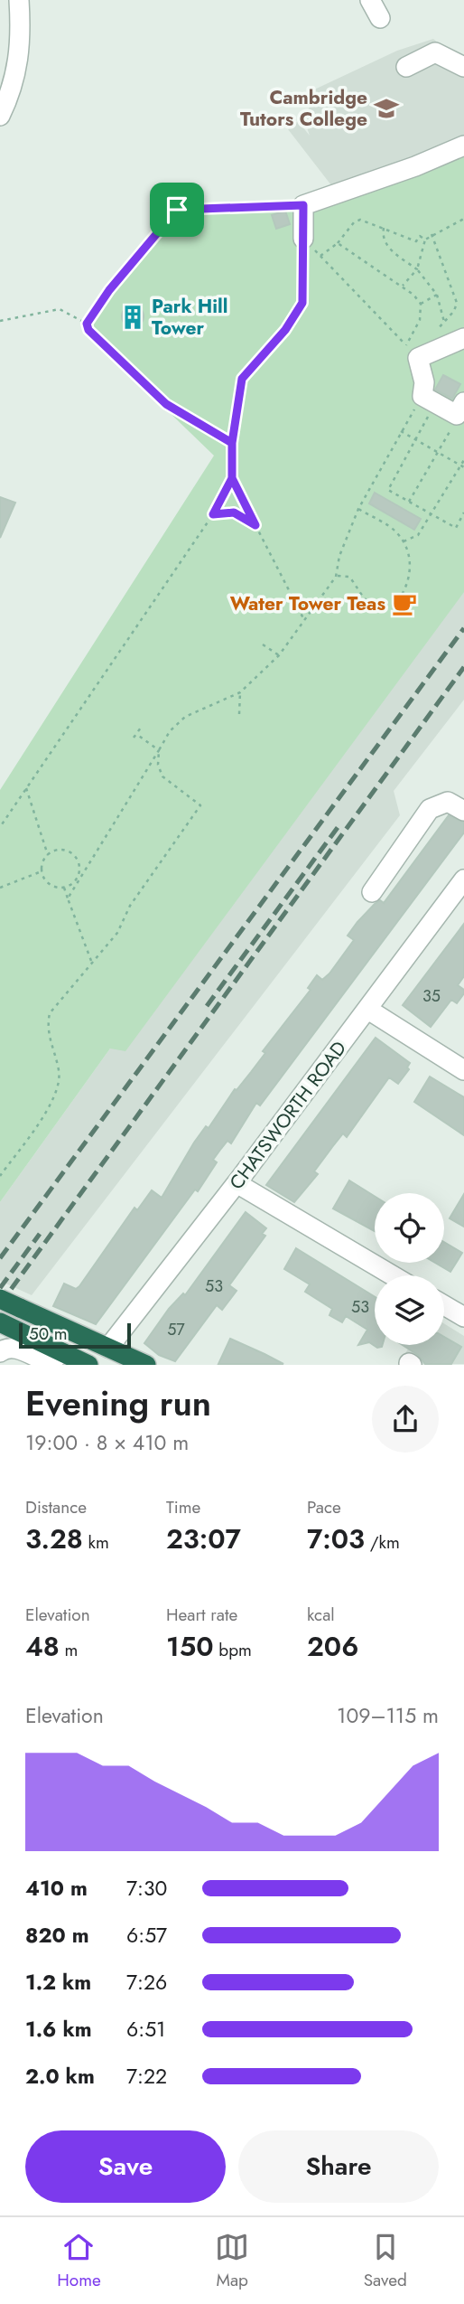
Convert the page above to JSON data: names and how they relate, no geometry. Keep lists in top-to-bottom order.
{
  "streets": {
    "street": ["CHATSWORTH ROAD"]
  },
  "places": {
    "school or university": ["Cambridge Tutors College"],
    "building": ["Park Hill Tower"],
    "cafe": ["Water Tower Teas"]
  },
  "house_numbers": [
    "35",
    "53",
    "53",
    "57"
  ],
  "scale_bar": "50 m",
  "page": {
    "scale": "50 m",
    "heading": ["Evening run", "19:00 · 8 × 410 m"],
    "stats": [
      ["Distance", "3.28 km"],
      ["Time", "23:07"],
      ["Pace", "7:03 /km"],
      ["Elevation", "48 m"],
      ["Heart rate", "150 bpm"],
      ["kcal", "206"]
    ],
    "chart": ["Elevation", "109–115 m"],
    "list": [
      {
        "name": "410 m",
        "note": "7:30"
      },
      {
        "name": "820 m",
        "note": "6:57"
      },
      {
        "name": "1.2 km",
        "note": "7:26"
      },
      {
        "name": "1.6 km",
        "note": "6:51"
      },
      {
        "name": "2.0 km",
        "note": "7:22"
      }
    ],
    "buttons": ["Save", "Share"],
    "tabs": ["Home", "Map", "Saved"]
  }
}
